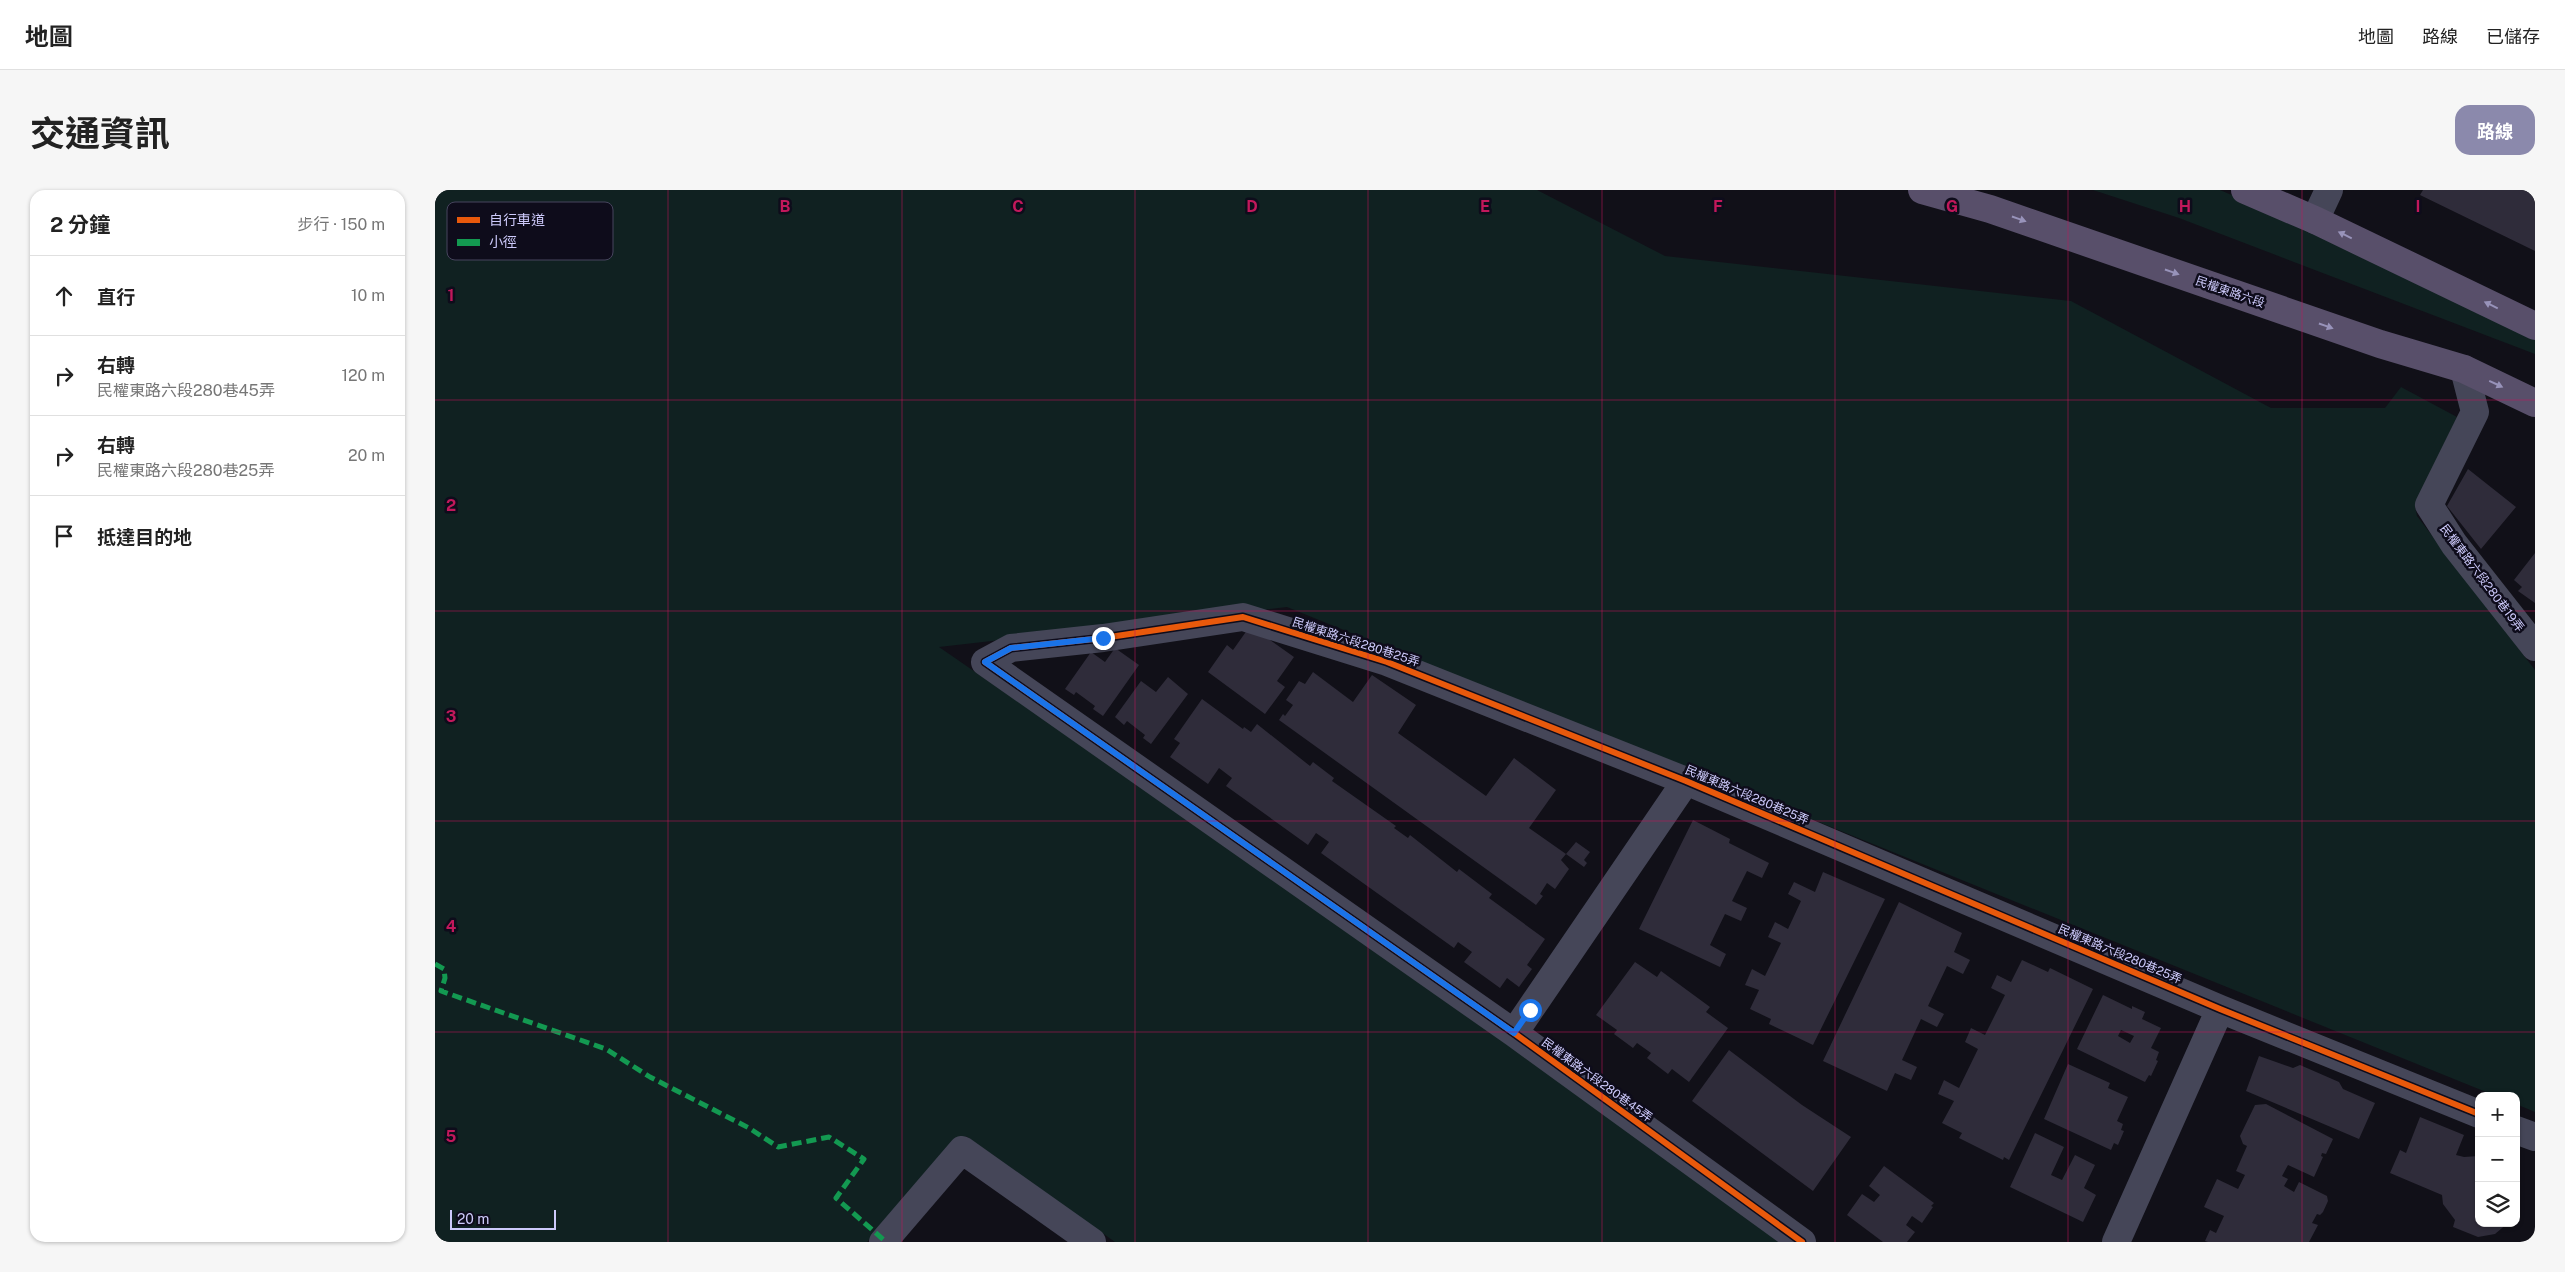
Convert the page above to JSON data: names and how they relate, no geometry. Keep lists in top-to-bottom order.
{
  "streets": {
    "main road": ["民權東路六段"],
    "street": ["民權東路六段280巷19弄", "民權東路六段280巷25弄", "民權東路六段280巷45弄"]
  },
  "crossings": [
    ["民權東路六段", "民權東路六段280巷19弄"],
    ["民權東路六段280巷25弄", "民權東路六段280巷45弄"]
  ],
  "legend": ["自行車道", "小徑"],
  "scale_bar": "20 m",
  "page": {
    "header": "地圖",
    "nav": ["地圖", "路線", "已儲存"],
    "title": "交通資訊",
    "buttons": "路線",
    "heading": ["2 分鐘", "步行 · 150 m"],
    "list": [
      ["直行", "10 m"],
      ["右轉", "民權東路六段280巷45弄", "120 m"],
      ["右轉", "民權東路六段280巷25弄", "20 m"],
      "抵達目的地"
    ],
    "map_buttons": ["+", "−"],
    "scale": "20 m"
  },
  "grid": {
    "columns": [
      "B",
      "C",
      "D",
      "E",
      "F",
      "G",
      "H",
      "I"
    ],
    "rows": [
      "1",
      "2",
      "3",
      "4",
      "5"
    ]
  }
}
